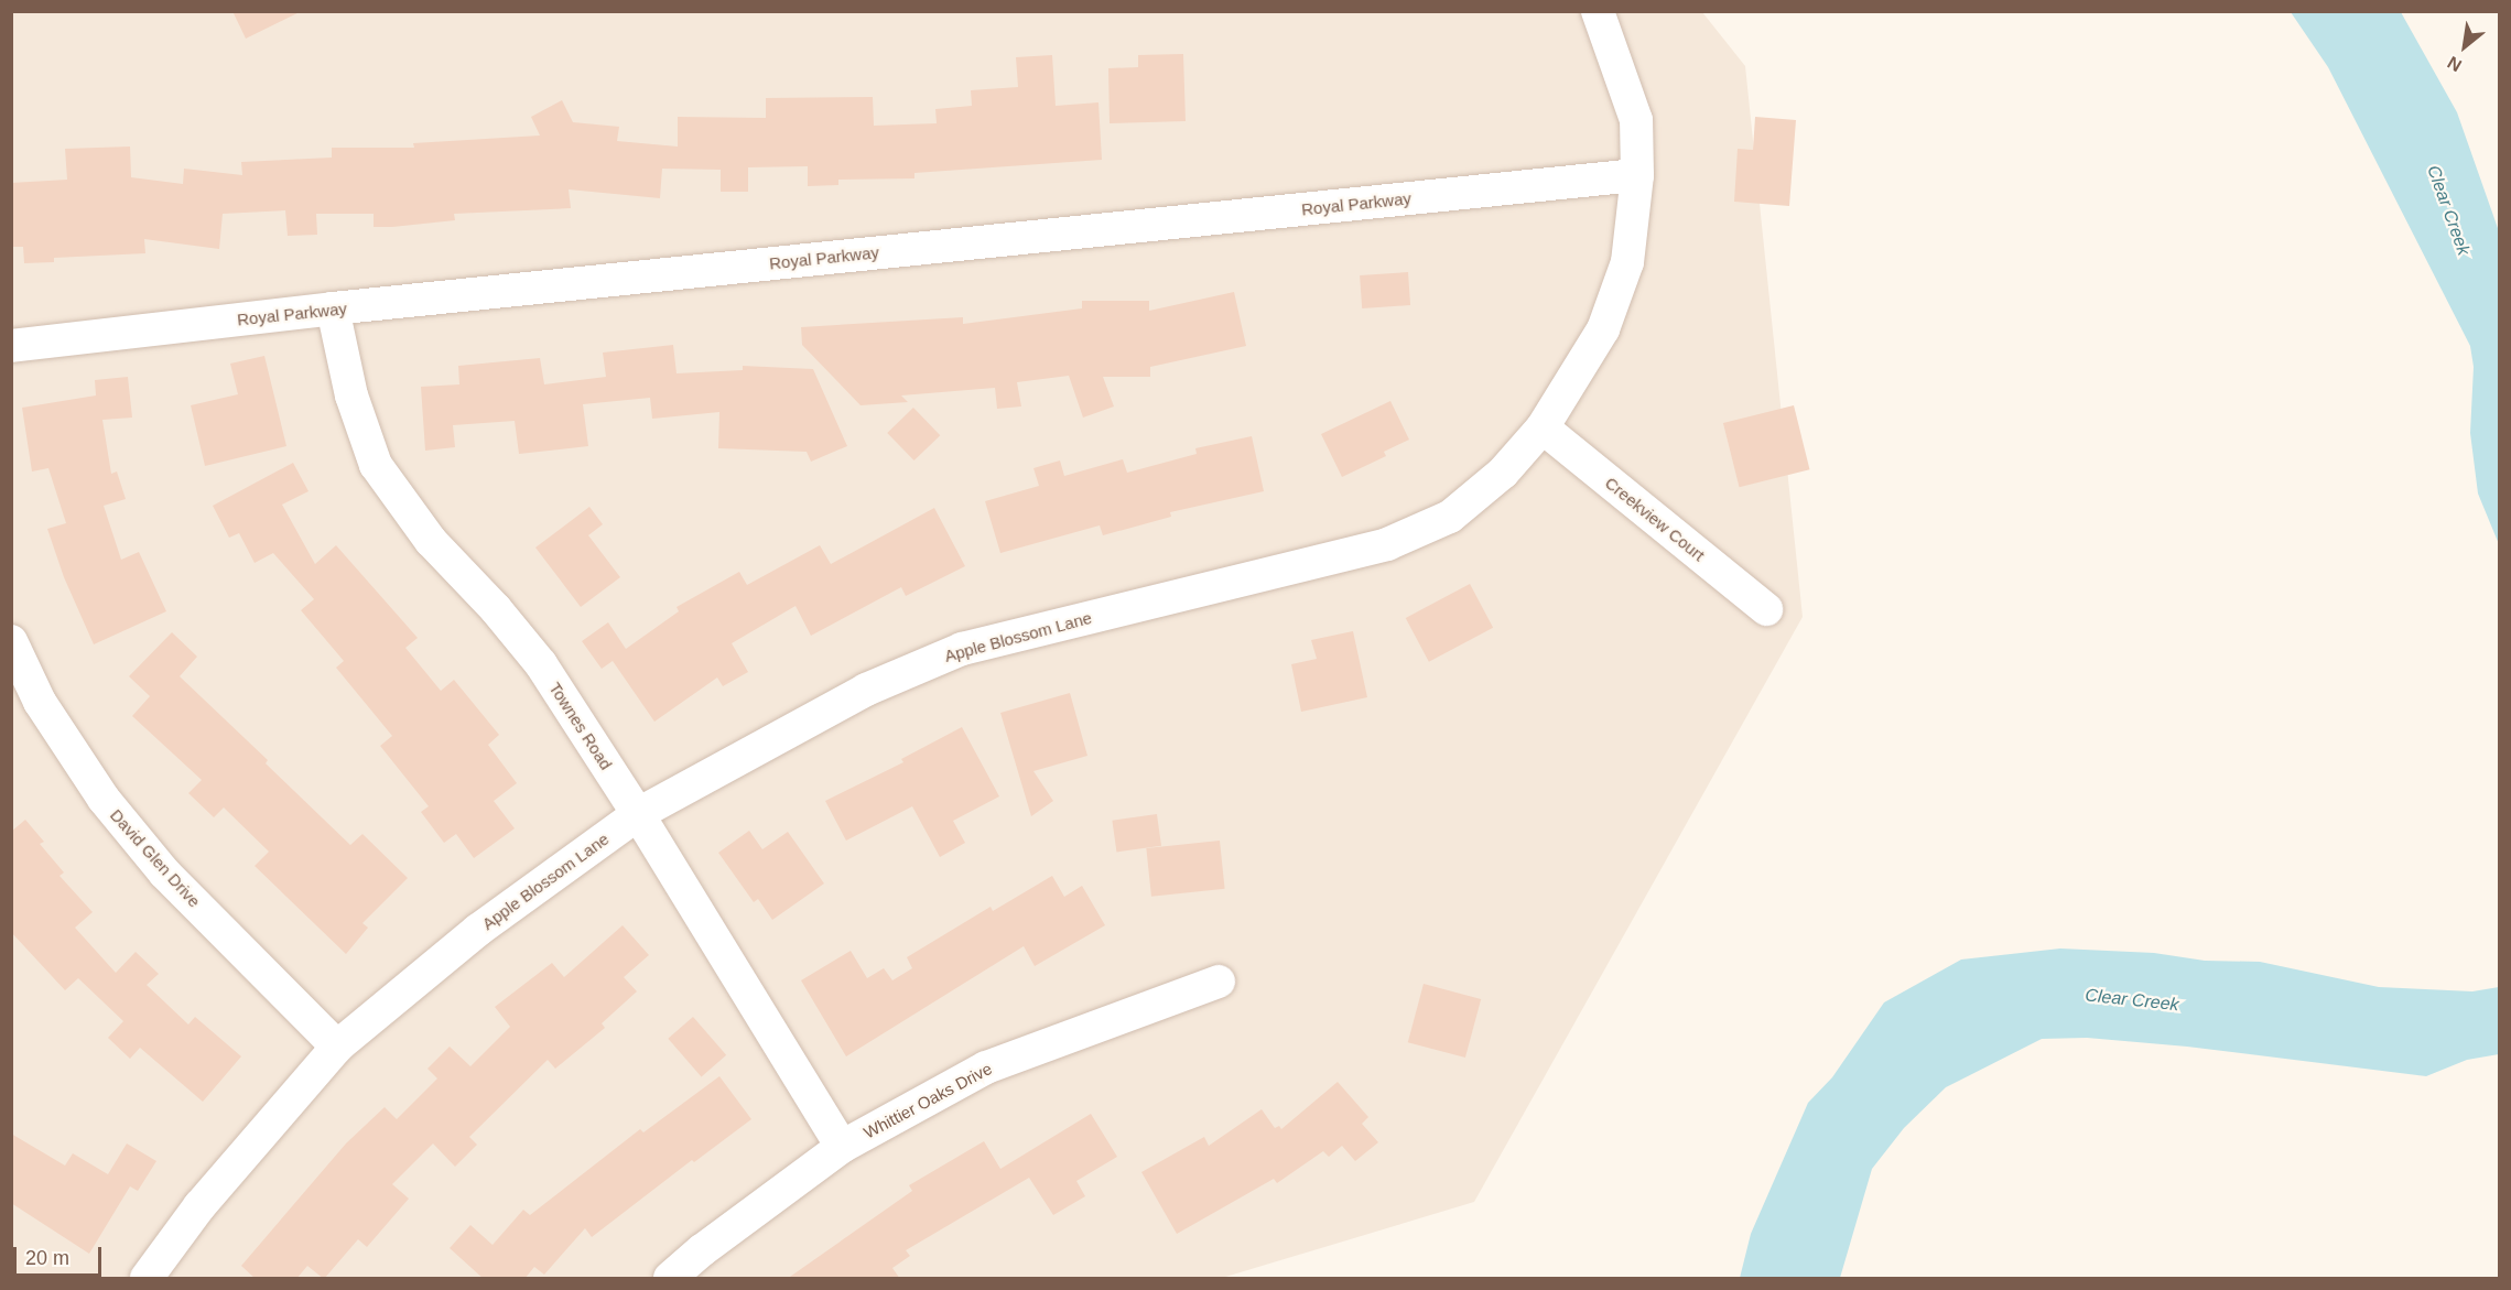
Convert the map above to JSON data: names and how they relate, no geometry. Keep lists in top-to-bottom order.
{
  "streets": {
    "street": [
      "Royal Parkway",
      "Creekview Court",
      "Apple Blossom Lane",
      "Townes Road",
      "David Glen Drive",
      "Whittier Oaks Drive"
    ]
  },
  "crossings": [
    ["Royal Parkway", "Apple Blossom Lane"],
    ["Royal Parkway", "Townes Road"],
    ["Creekview Court", "Apple Blossom Lane"],
    ["Apple Blossom Lane", "Townes Road"],
    ["Apple Blossom Lane", "David Glen Drive"],
    ["Townes Road", "Whittier Oaks Drive"]
  ],
  "water": ["Clear Creek"],
  "scale_bar": "20 m",
  "north": "bottom left"
}
